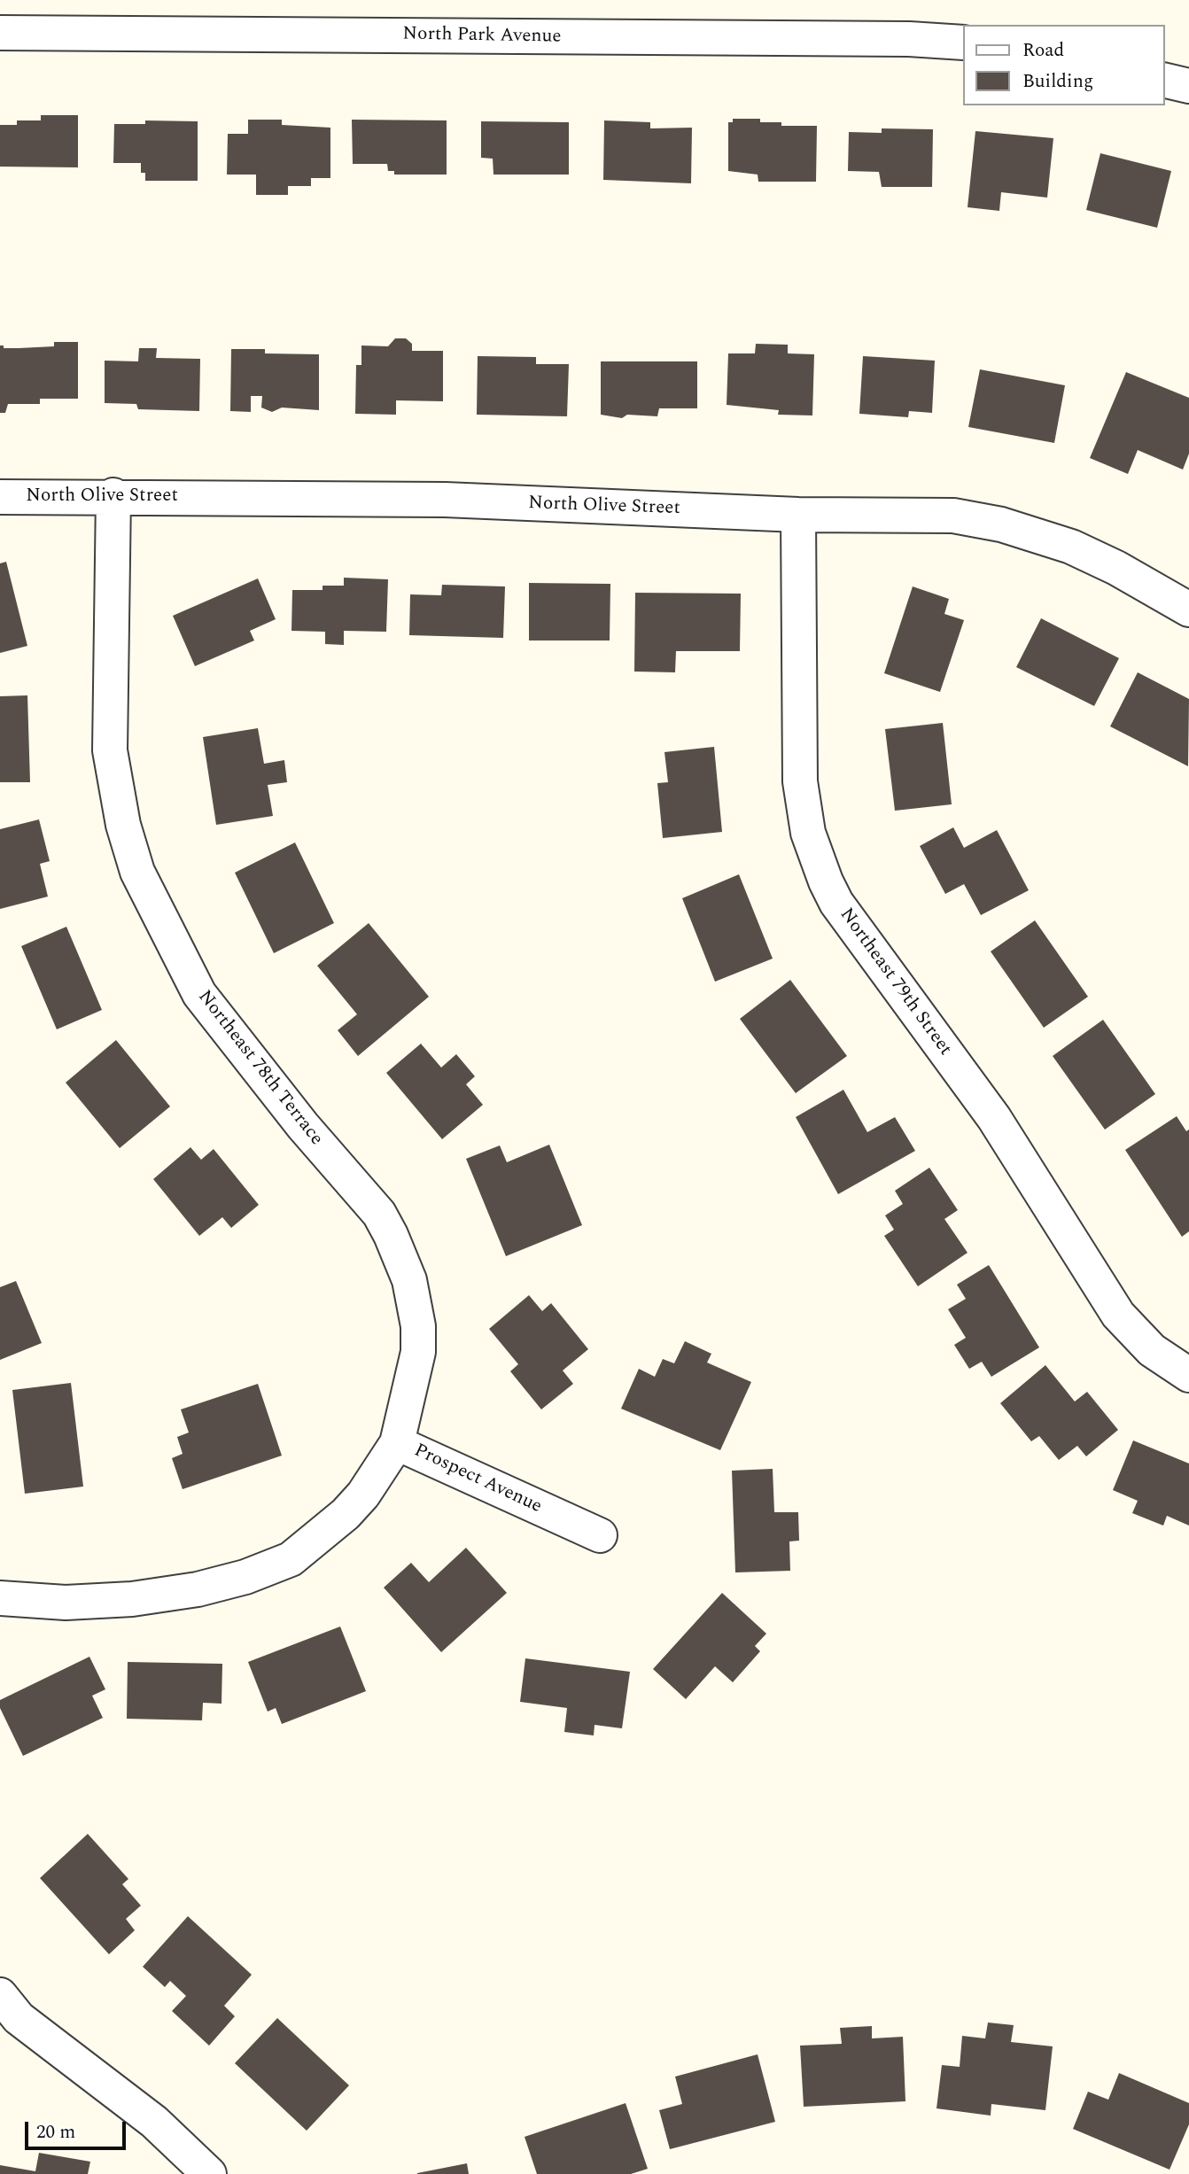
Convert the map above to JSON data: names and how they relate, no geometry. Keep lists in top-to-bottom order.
{
  "streets": {
    "street": [
      "North Park Avenue",
      "North Olive Street",
      "Northeast 79th Street",
      "Northeast 78th Terrace",
      "Prospect Avenue"
    ]
  },
  "crossings": [
    ["North Olive Street", "Northeast 79th Street"],
    ["North Olive Street", "Northeast 78th Terrace"],
    ["Northeast 78th Terrace", "Prospect Avenue"]
  ],
  "legend": ["Road", "Building"],
  "scale_bar": "20 m"
}
